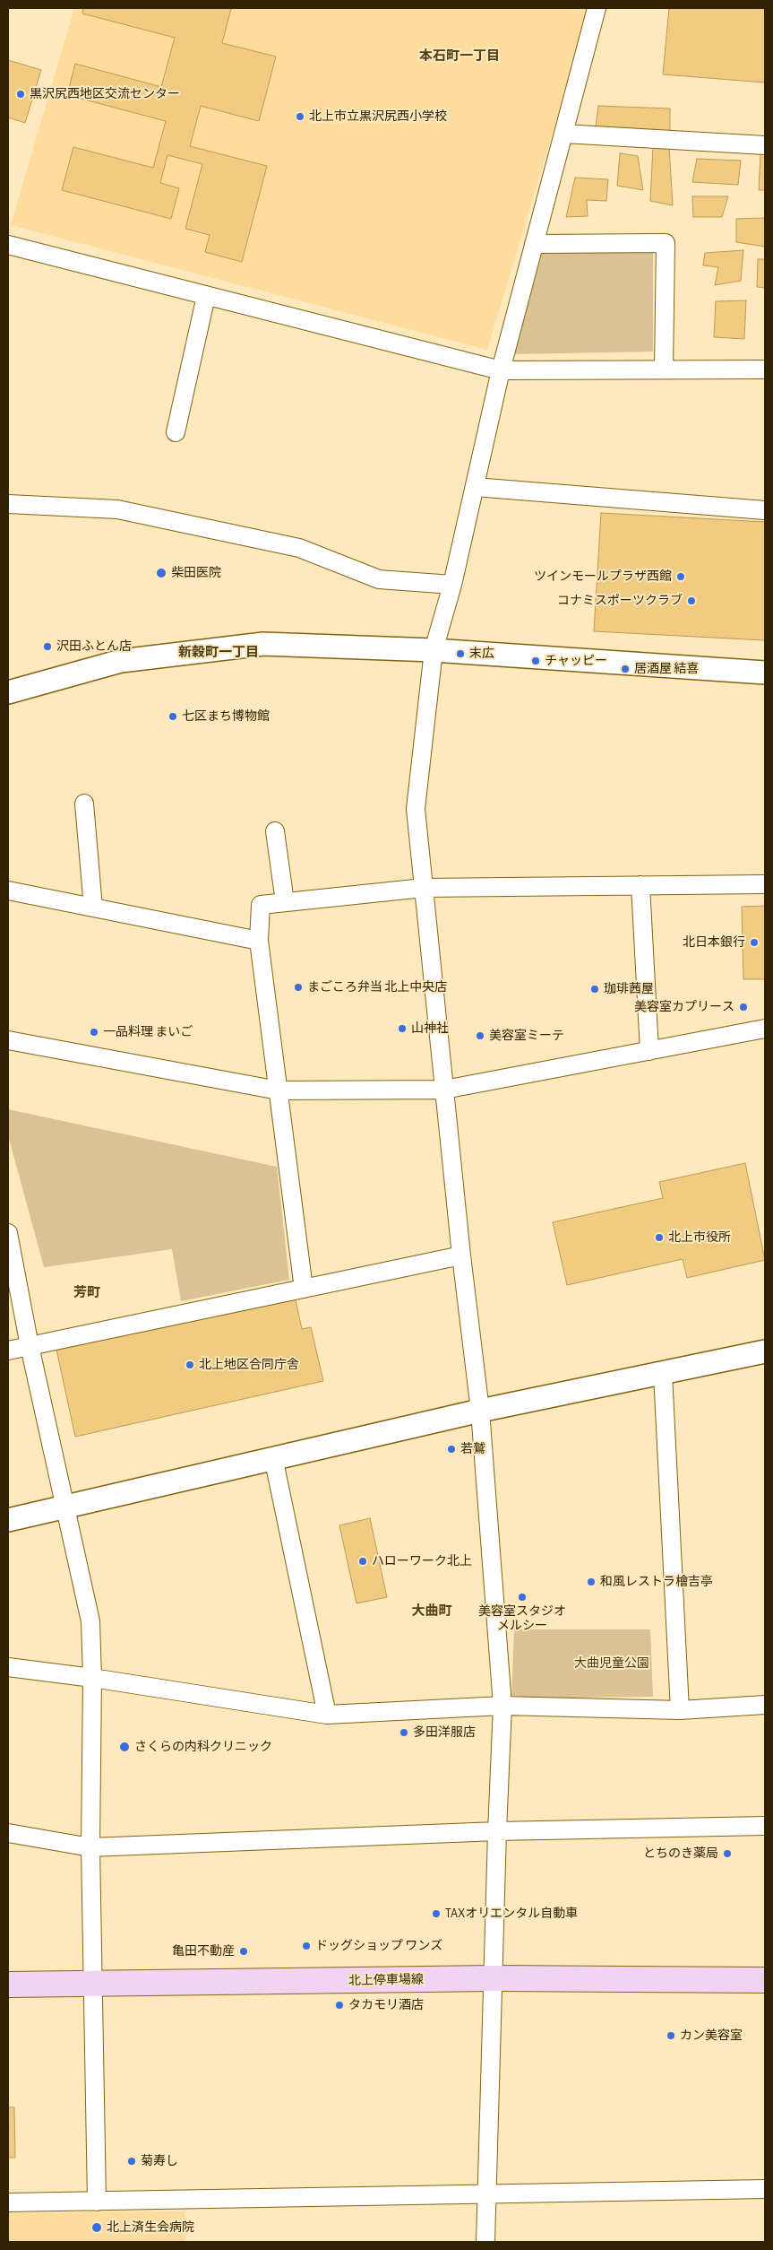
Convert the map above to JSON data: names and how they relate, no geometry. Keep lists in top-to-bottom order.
{
  "streets": {
    "main road": ["北上停車場線"]
  },
  "districts": [
    "本石町一丁目",
    "新穀町一丁目",
    "芳町",
    "大曲町"
  ],
  "parks": ["大曲児童公園"],
  "places": [
    "黒沢尻西地区交流センター",
    "北上市立黒沢尻西小学校",
    "柴田医院",
    "ツインモールプラザ西館",
    "コナミスポーツクラブ",
    "沢田ふとん店",
    "末広",
    "チャッピー",
    "居酒屋 結喜",
    "七区まち博物館",
    "北日本銀行",
    "まごころ弁当 北上中央店",
    "珈琲茜屋",
    "美容室カプリース",
    "山神社",
    "一品料理 まいご",
    "美容室ミーテ",
    "北上市役所",
    "北上地区合同庁舎",
    "若鷲",
    "ハローワーク北上",
    "和風レストラ檜吉亭",
    "美容室スタジオ メルシー",
    "多田洋服店",
    "さくらの内科クリニック",
    "とちのき薬局",
    "TAXオリエンタル自動車",
    "ドッグショップ ワンズ",
    "亀田不動産",
    "タカモリ酒店",
    "カン美容室",
    "菊寿し",
    "北上済生会病院"
  ]
}
